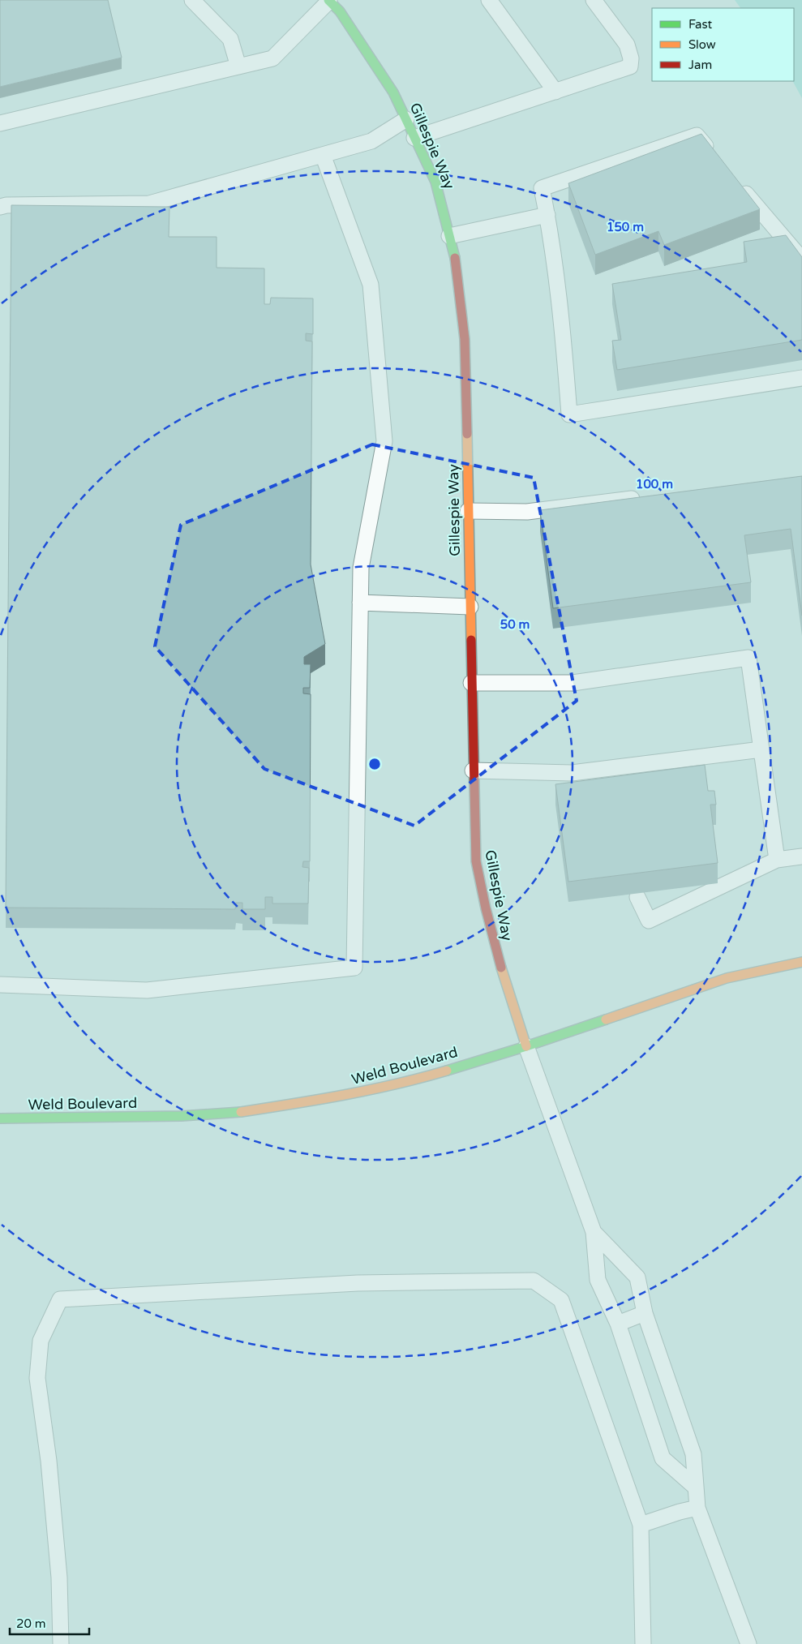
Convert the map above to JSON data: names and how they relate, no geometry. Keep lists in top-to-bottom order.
{
  "streets": {
    "street": ["Gillespie Way", "Weld Boulevard"]
  },
  "crossings": [
    ["Gillespie Way", "Weld Boulevard"]
  ],
  "legend": ["Fast", "Slow", "Jam"],
  "scale_bar": "20 m",
  "rings": ["150 m", "100 m", "50 m"]
}
